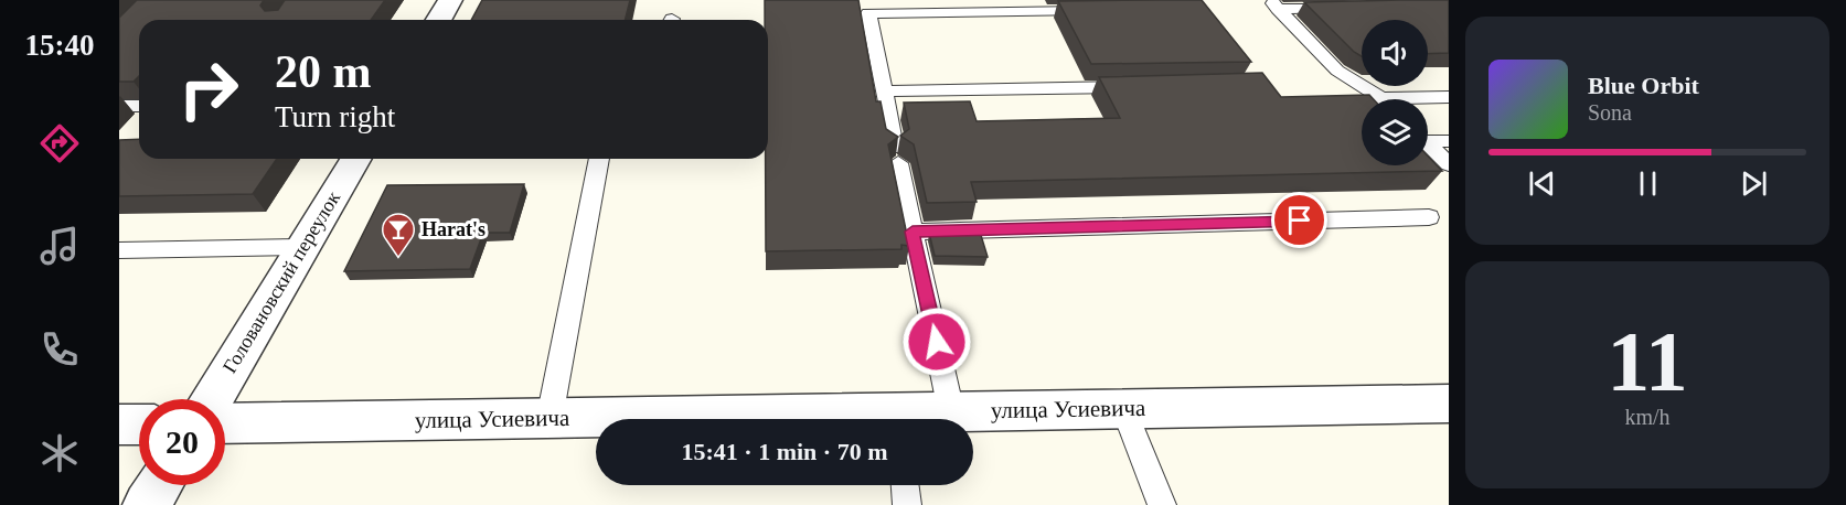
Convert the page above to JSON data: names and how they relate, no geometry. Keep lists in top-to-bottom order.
{
  "streets": {
    "street": ["Головановский переулок", "улица Усиевича"]
  },
  "places": {
    "bar": ["Harat's"]
  },
  "page": {
    "tabs": "15:40",
    "turn": ["20 m", "Turn right"],
    "song": ["Blue Orbit", "Sona"],
    "tile": ["11", "km/h"],
    "limit": "20",
    "trip": "15:41 · 1 min · 70 m"
  }
}
